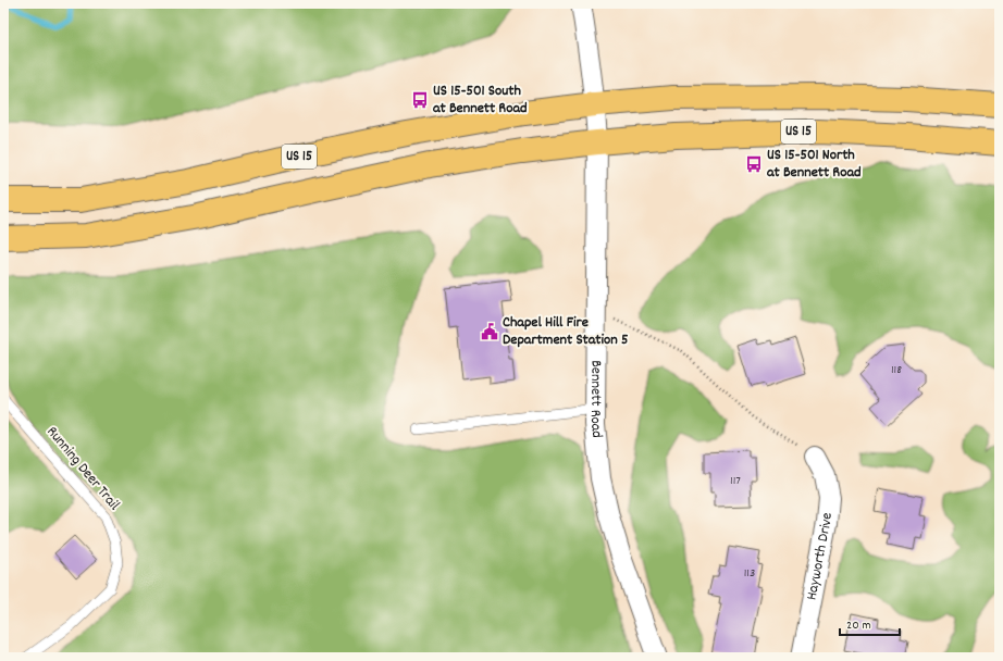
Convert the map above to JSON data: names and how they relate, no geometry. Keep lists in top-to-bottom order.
{
  "streets": {
    "highway": ["US 15"],
    "street": ["Bennett Road", "Hayworth Drive"],
    "lane": ["Running Deer Trail"]
  },
  "crossings": [
    ["US 15", "Bennett Road"]
  ],
  "places": {
    "bus stop": ["US 15-501 South at Bennett Road", "US 15-501 North at Bennett Road"],
    "public building": ["Chapel Hill Fire Department Station 5"]
  },
  "house_numbers": ["118", "117", "113"],
  "scale_bar": "20 m"
}
